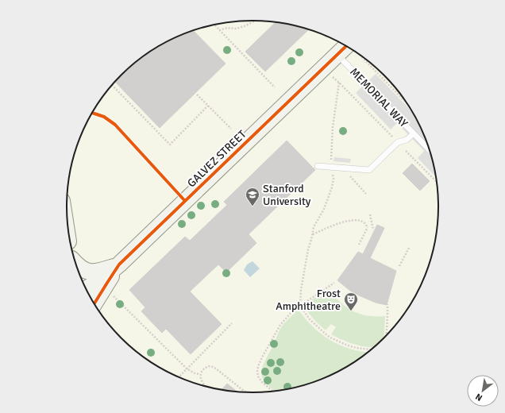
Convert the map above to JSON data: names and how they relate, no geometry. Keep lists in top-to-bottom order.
{
  "streets": {
    "street": ["GALVEZ STREET"],
    "lane": ["MEMORIAL WAY"]
  },
  "crossings": [
    ["MEMORIAL WAY", "GALVEZ STREET"]
  ],
  "places": {
    "school or university": ["Stanford University"],
    "theatre": ["Frost Amphitheatre"]
  },
  "north": "bottom left"
}
